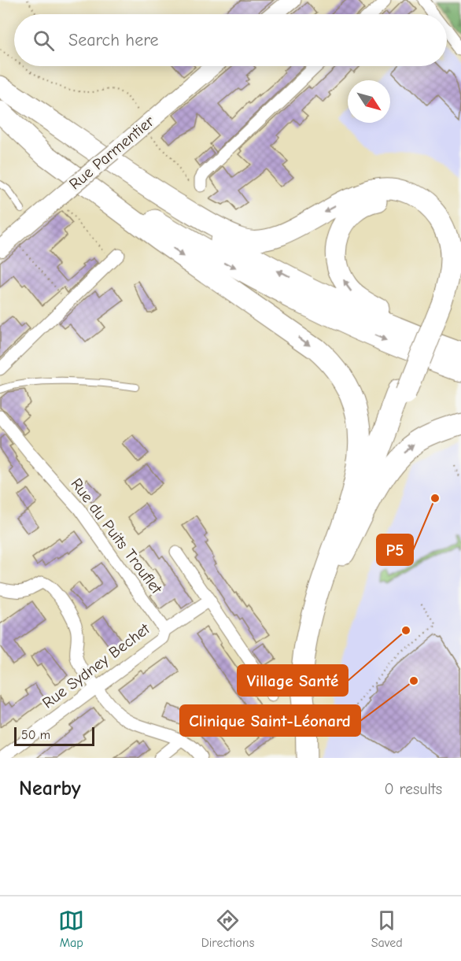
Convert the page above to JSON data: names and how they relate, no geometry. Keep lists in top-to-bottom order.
{
  "streets": {
    "street": ["Rue Parmentier", "Rue du Puits Trouflet", "Rue Sydney Bechet"]
  },
  "crossings": [
    ["Rue du Puits Trouflet", "Rue Sydney Bechet"]
  ],
  "places": ["P5", "Village Santé", "Clinique Saint-Léonard"],
  "scale_bar": "50 m",
  "north": "bottom right",
  "page": {
    "search": "Search here",
    "scale": "50 m",
    "heading": ["Nearby", "0 results"],
    "nav": ["Map", "Directions", "Saved"]
  }
}
